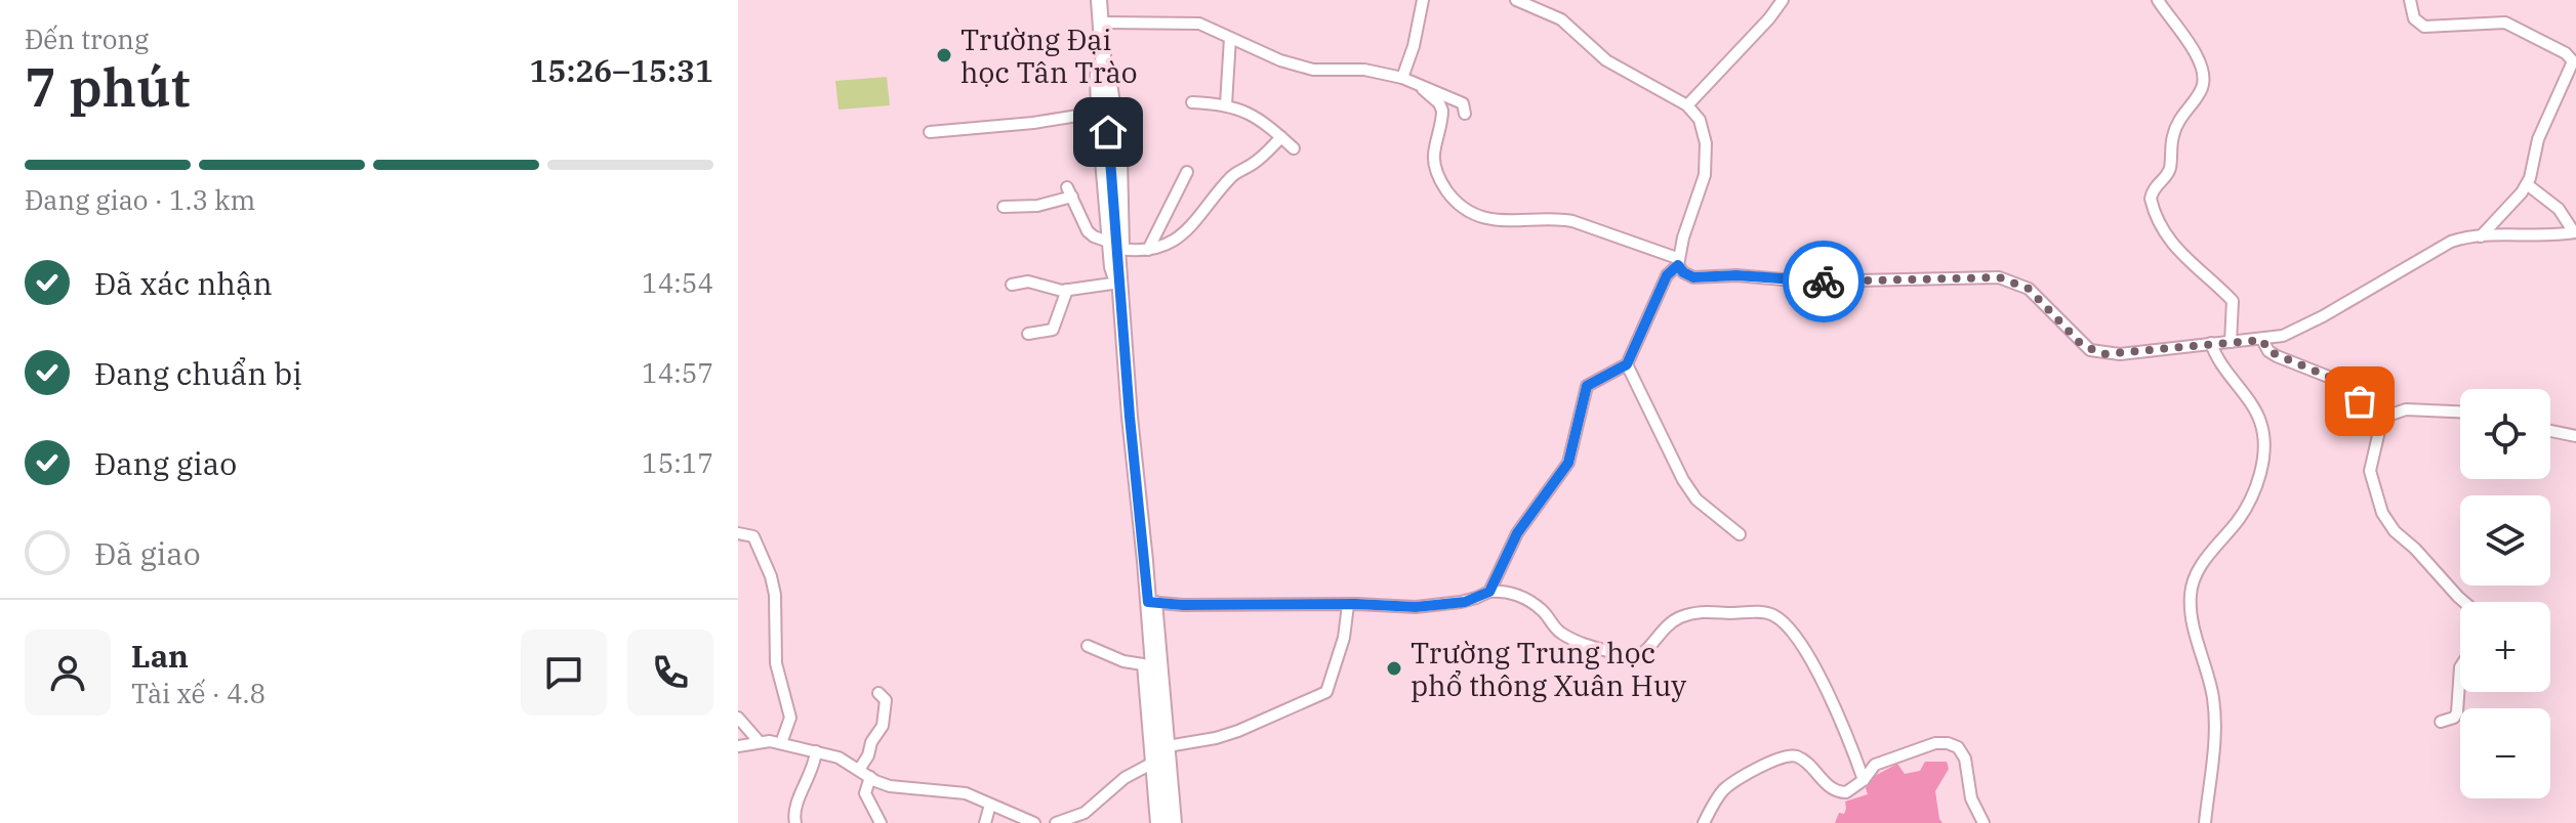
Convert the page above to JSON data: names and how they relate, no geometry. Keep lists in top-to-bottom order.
{
  "places": ["Trường Đại học Tân Trào", "Trường Trung học phổ thông Xuân Huy"],
  "page": {
    "heading": ["7 phút", "Đến trong", "15:26–15:31"],
    "panel": ["Lan", "Tài xế · 4.8"],
    "bar": "Đang giao · 1.3 km",
    "list": [
      ["Đã xác nhận", "14:54"],
      ["Đang chuẩn bị", "14:57"],
      ["Đang giao", "15:17"],
      "Đã giao"
    ],
    "map_buttons": ["+", "−"]
  }
}
